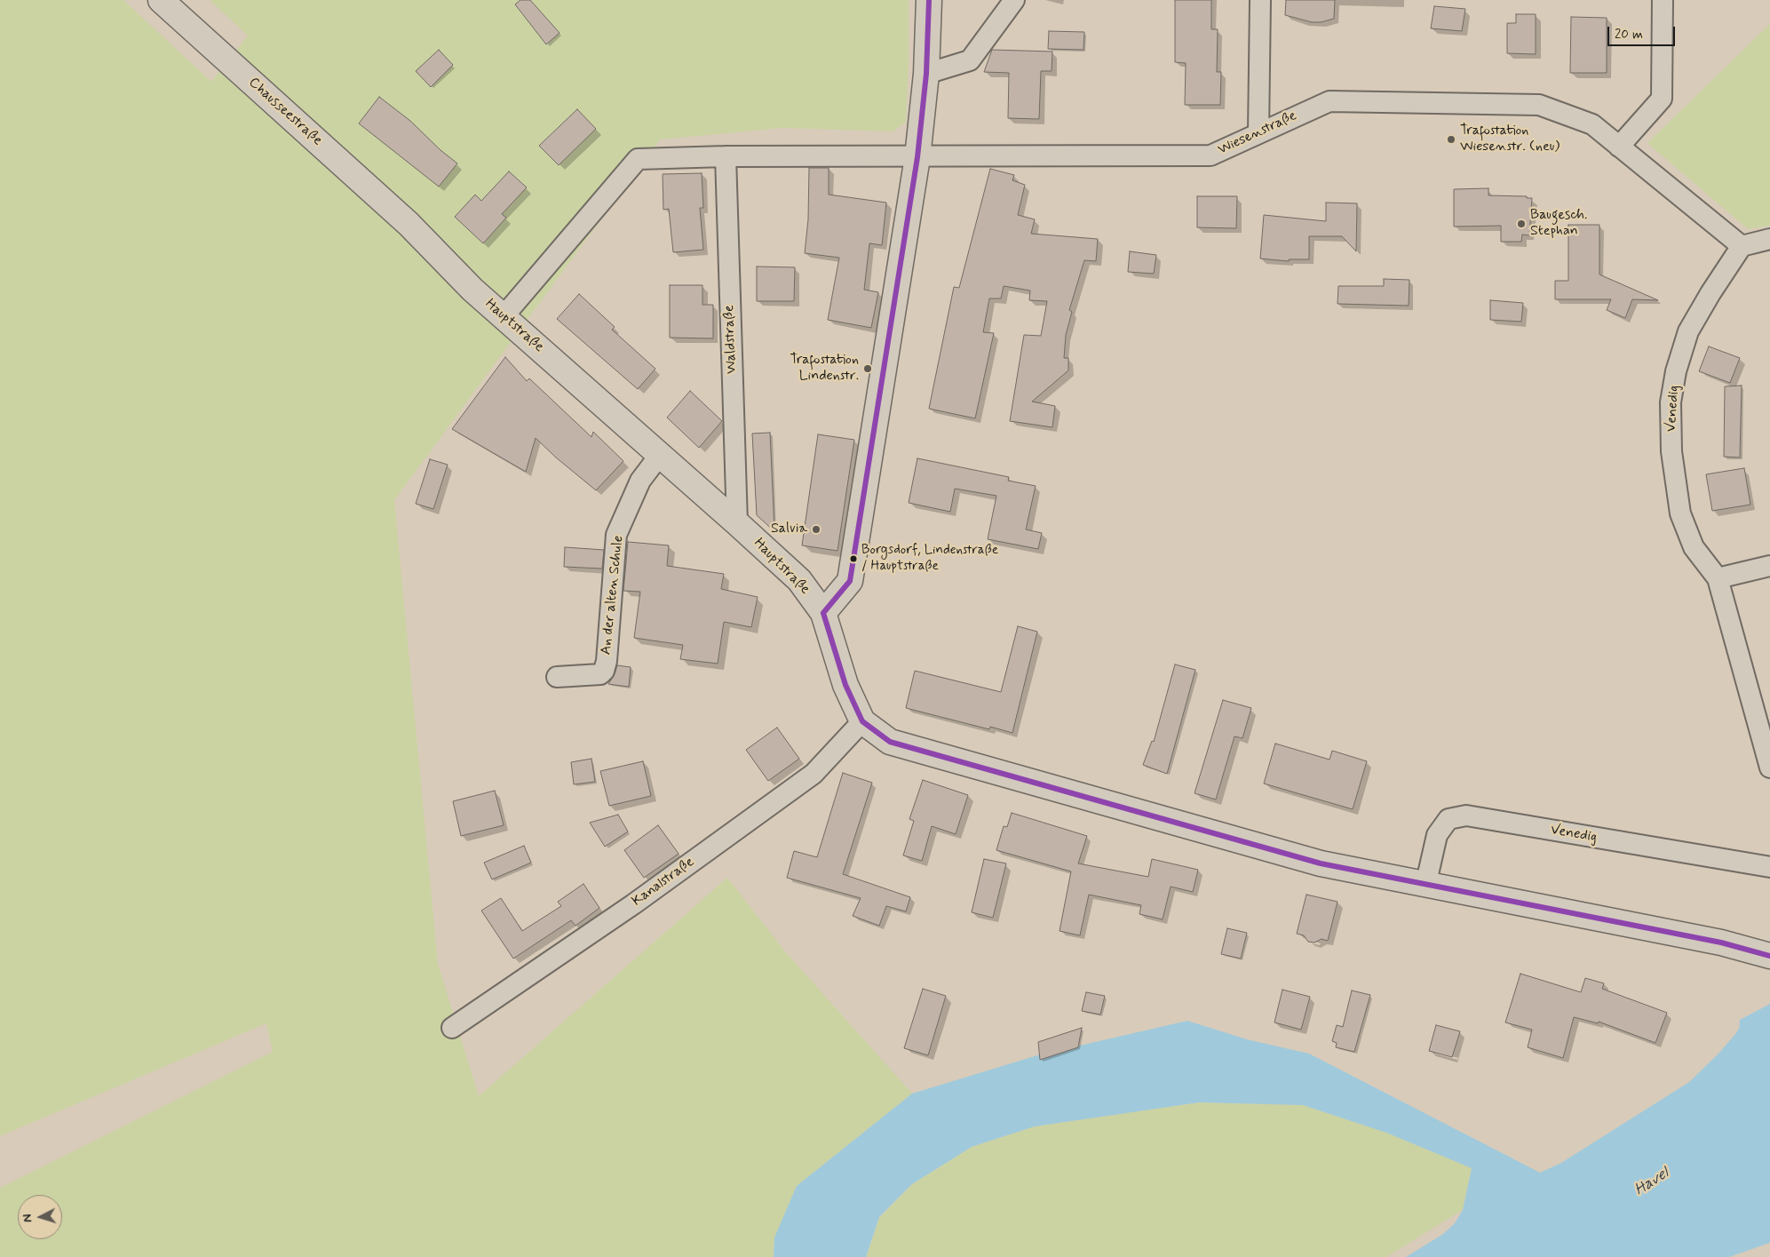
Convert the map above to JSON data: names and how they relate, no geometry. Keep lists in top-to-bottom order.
{
  "streets": {
    "main road": ["Chausseestraße", "Hauptstraße"],
    "street": [
      "Wiesenstraße",
      "Waldstraße",
      "Venedig",
      "An der alten Schule",
      "Kanalstraße"
    ]
  },
  "crossings": [
    ["Chausseestraße", "Hauptstraße"],
    ["Hauptstraße", "Waldstraße"],
    ["Hauptstraße", "Venedig"],
    ["Hauptstraße", "An der alten Schule"],
    ["Hauptstraße", "Kanalstraße"]
  ],
  "water": ["Havel"],
  "places": [
    "Trafostation Wiesenstr. (neu)",
    "Baugesch. Stephan",
    "Trafostation Lindenstr.",
    "Salvia",
    "Borgsdorf, Lindenstraße / Hauptstraße"
  ],
  "scale_bar": "20 m",
  "north": "left"
}
